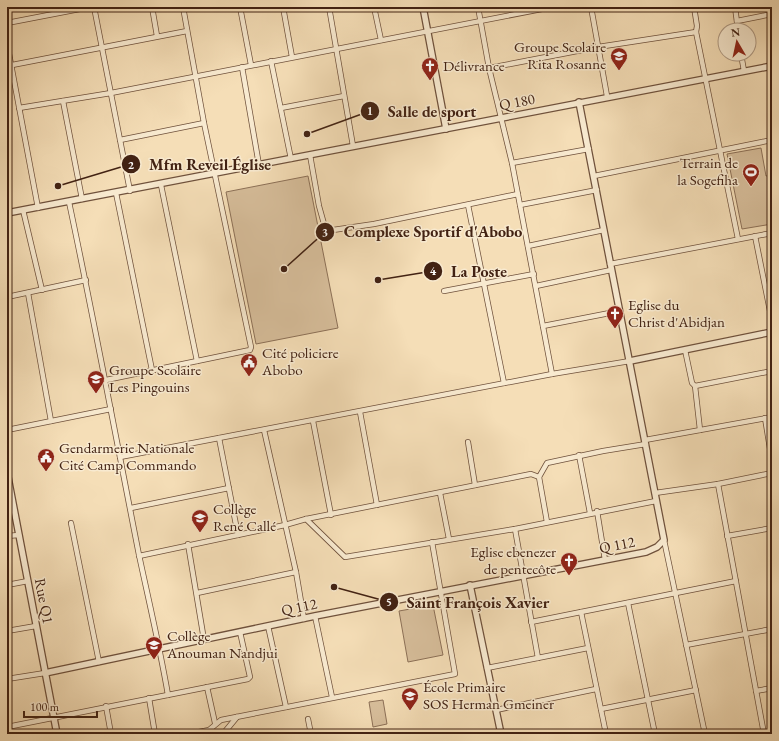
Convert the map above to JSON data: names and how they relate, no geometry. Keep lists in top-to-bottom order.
{
  "streets": {
    "street": ["Q 180", "Q 112", "Rue Q1"]
  },
  "crossings": [
    ["Q 112", "Rue Q1"]
  ],
  "places": {
    "school or university": [
      "Groupe Scolaire Rita Rosanne",
      "Groupe Scolaire Les Pingouins",
      "Collège René Callé",
      "Collège Anouman Nandjui",
      "École Primaire SOS Herman Gmeiner"
    ],
    "church": ["Délivrance", "Eglise du Christ d'Abidjan", "Eglise ebenezer de pentecôte"],
    "other": [
      "Salle de sport",
      "Mfm Reveil Église",
      "Complexe Sportif d'Abobo",
      "La Poste",
      "Saint François Xavier"
    ],
    "sports": ["Terrain de la Sogefiha"],
    "public building": ["Cité policiere Abobo", "Gendarmerie Nationale Cité Camp Commando"]
  },
  "scale_bar": "100 m",
  "north": "top"
}
